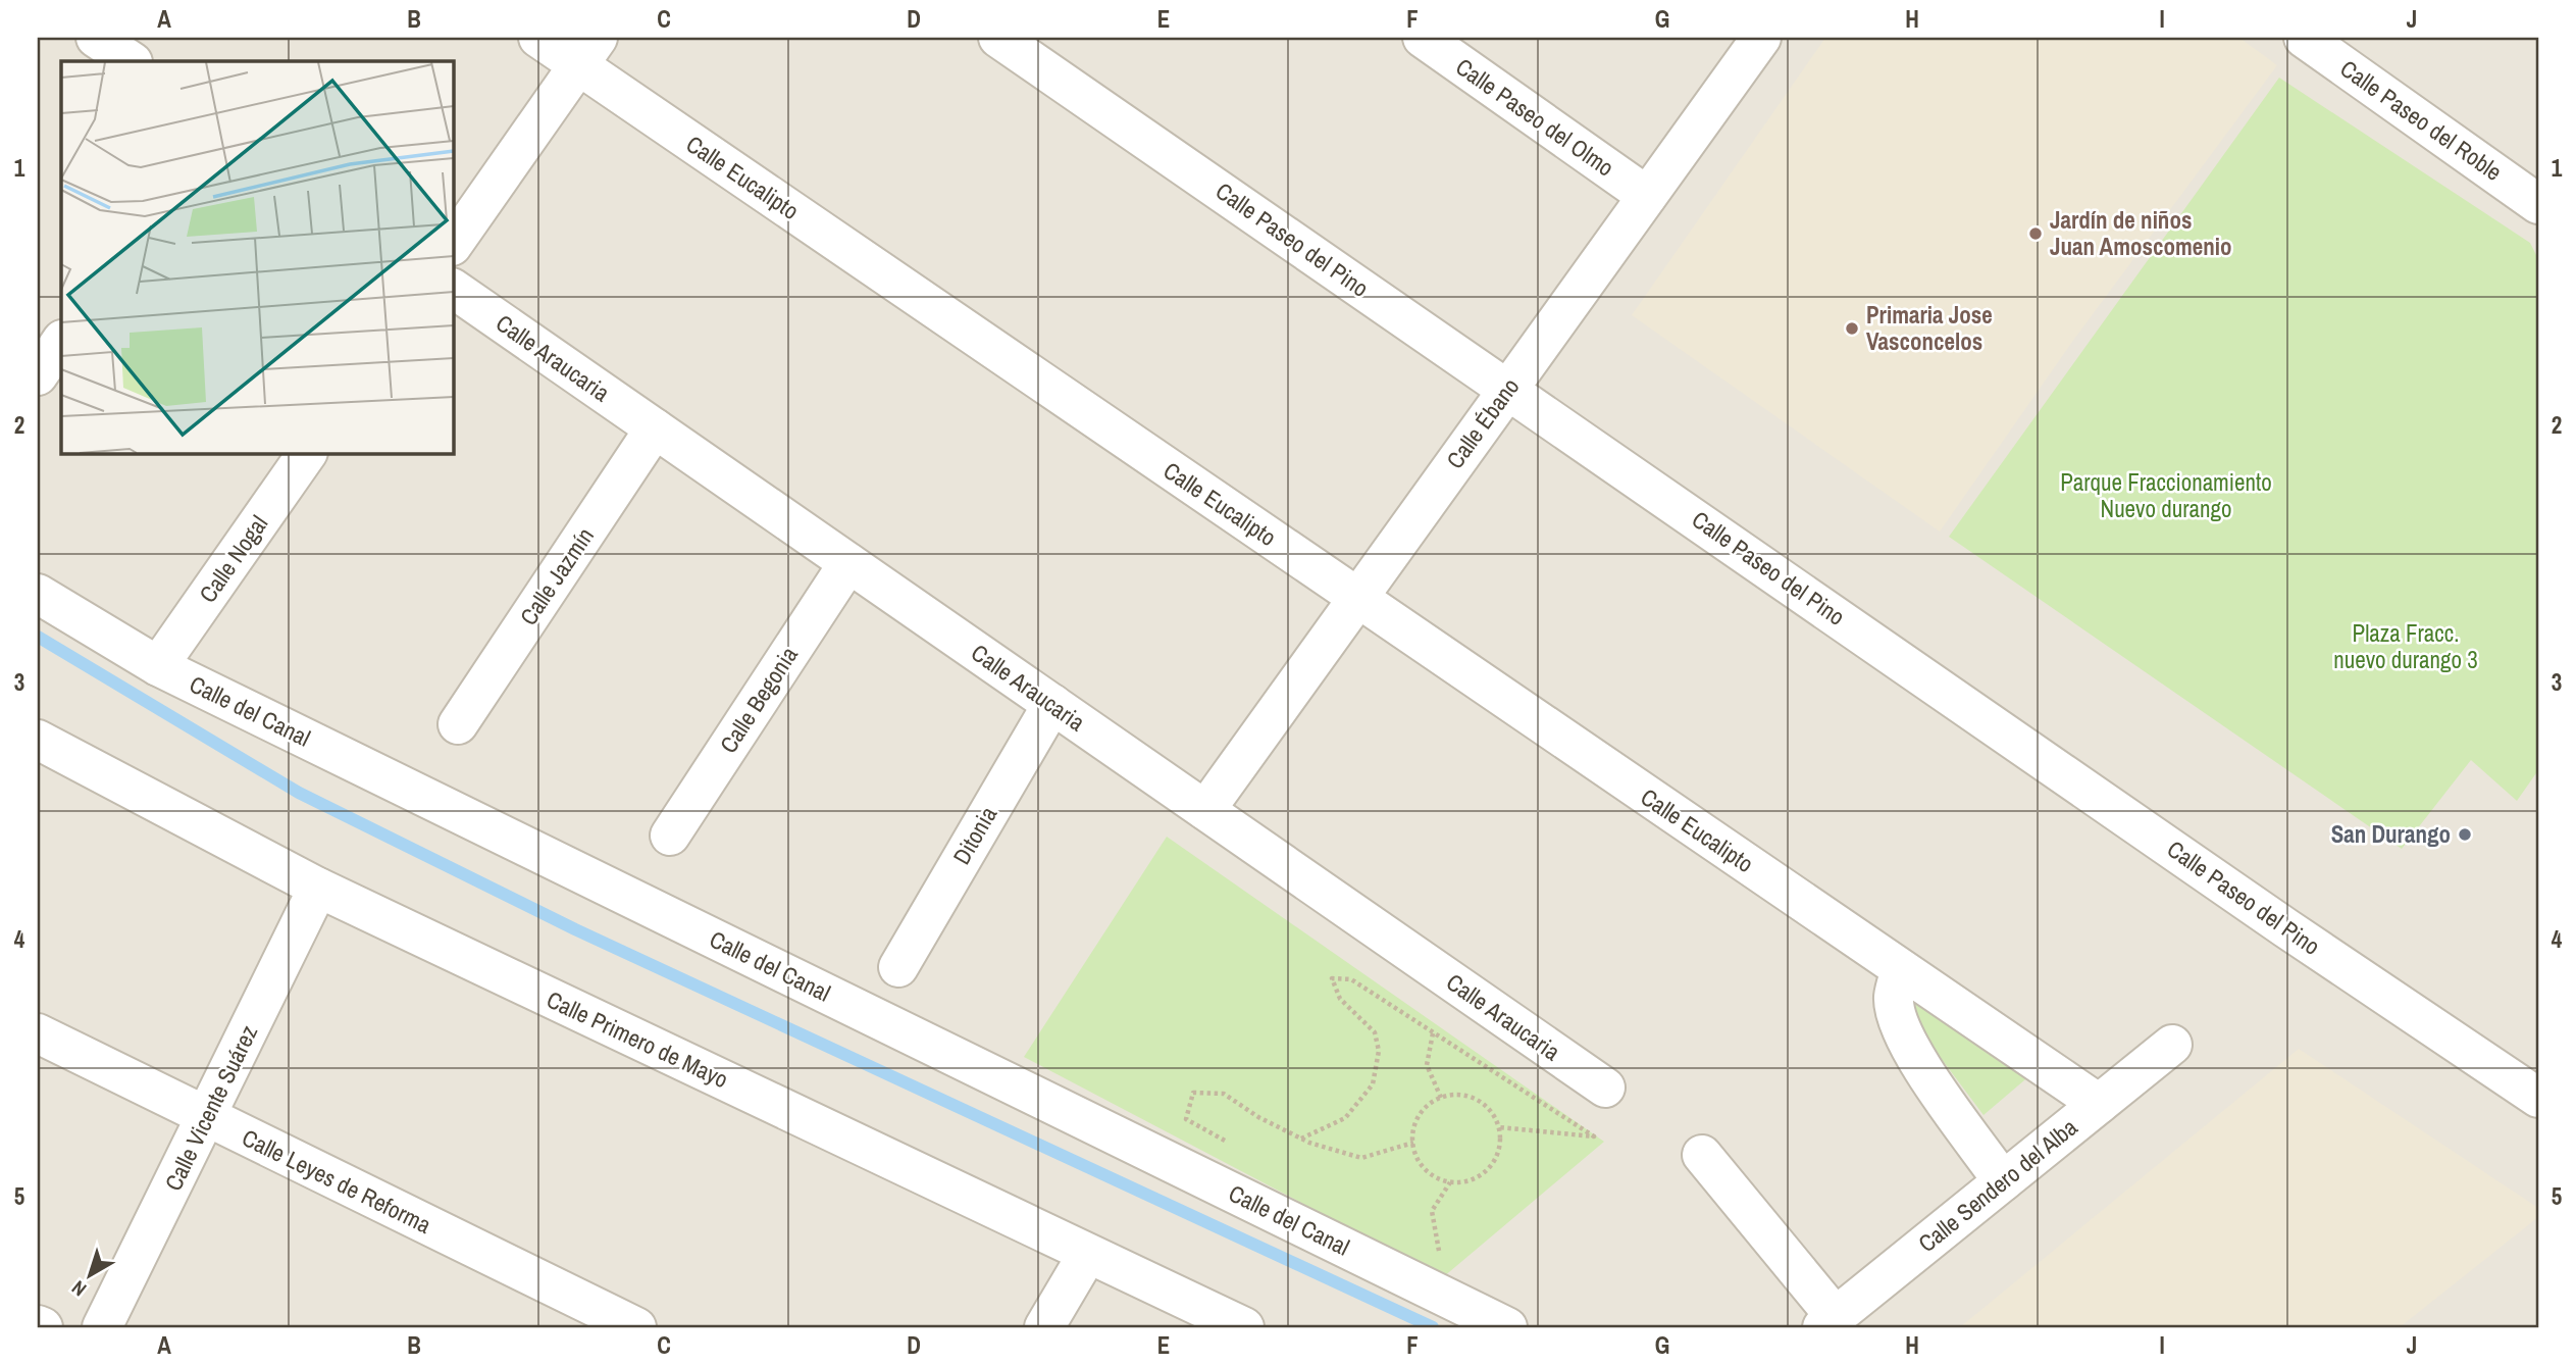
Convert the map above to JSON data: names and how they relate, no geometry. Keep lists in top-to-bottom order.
{
  "streets": {
    "street": [
      "Calle Paseo del Olmo",
      "Calle Paseo del Roble",
      "Calle Eucalipto",
      "Calle Paseo del Pino",
      "Calle Araucaria",
      "Calle Ébano",
      "Calle Nogal",
      "Calle Jazmín",
      "Calle Begonia",
      "Calle del Canal",
      "Ditonia",
      "Calle Primero de Mayo",
      "Calle Vicente Suárez",
      "Calle Leyes de Reforma",
      "Calle Sendero del Alba"
    ]
  },
  "crossings": [
    ["Calle Paseo del Olmo", "Calle Ébano"],
    ["Calle Eucalipto", "Calle Ébano"],
    ["Calle Eucalipto", "Calle Sendero del Alba"],
    ["Calle Paseo del Pino", "Calle Ébano"],
    ["Calle Araucaria", "Calle Ébano"],
    ["Calle Araucaria", "Calle Jazmín"],
    ["Calle Araucaria", "Calle Begonia"],
    ["Calle Araucaria", "Ditonia"],
    ["Calle Nogal", "Calle del Canal"],
    ["Calle Primero de Mayo", "Calle Vicente Suárez"],
    ["Calle Vicente Suárez", "Calle Leyes de Reforma"]
  ],
  "parks": ["Parque Fraccionamiento Nuevo durango", "Plaza Fracc. nuevo durango 3"],
  "places": ["Jardín de niños Juan Amoscomenio", "Primaria Jose Vasconcelos", "San Durango"],
  "north": "bottom left",
  "grid": {
    "columns": [
      "A",
      "B",
      "C",
      "D",
      "E",
      "F",
      "G",
      "H",
      "I",
      "J"
    ],
    "rows": [
      "1",
      "2",
      "3",
      "4",
      "5"
    ]
  }
}
